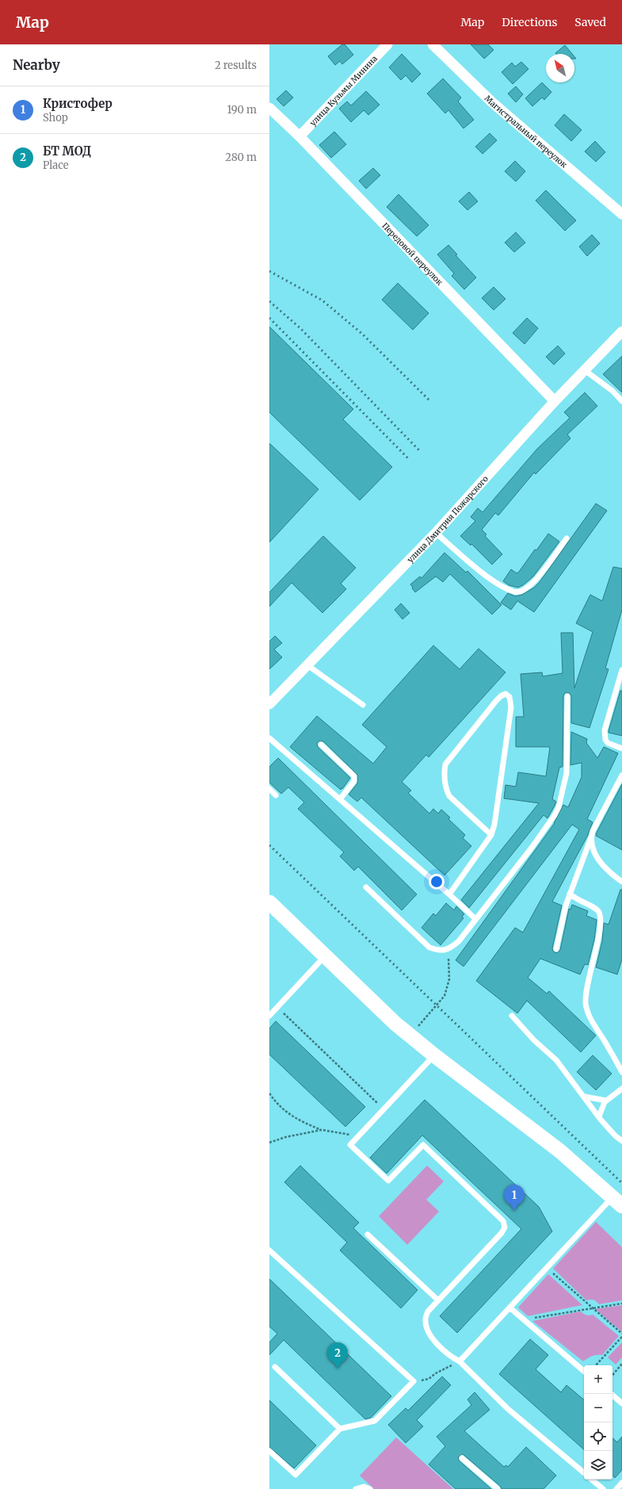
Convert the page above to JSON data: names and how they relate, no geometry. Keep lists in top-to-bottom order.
{
  "streets": {
    "street": [
      "улица Кузьмы Минина",
      "Магистральный переулок",
      "Передовой переулок",
      "улица Дмитрия Пожарского"
    ]
  },
  "crossings": [
    ["улица Кузьмы Минина", "Передовой переулок"],
    ["Передовой переулок", "улица Дмитрия Пожарского"]
  ],
  "north": "top left",
  "page": {
    "header": "Map",
    "nav": ["Map", "Directions", "Saved"],
    "heading": ["Nearby", "2 results"],
    "list": [
      {
        "mark": "1",
        "name": "Кристофер",
        "note": "Shop",
        "value": "190 m"
      },
      {
        "mark": "2",
        "name": "БТ МОД",
        "note": "Place",
        "value": "280 m"
      }
    ],
    "pins": ["1", "2"],
    "map_buttons": ["+", "−"]
  }
}
